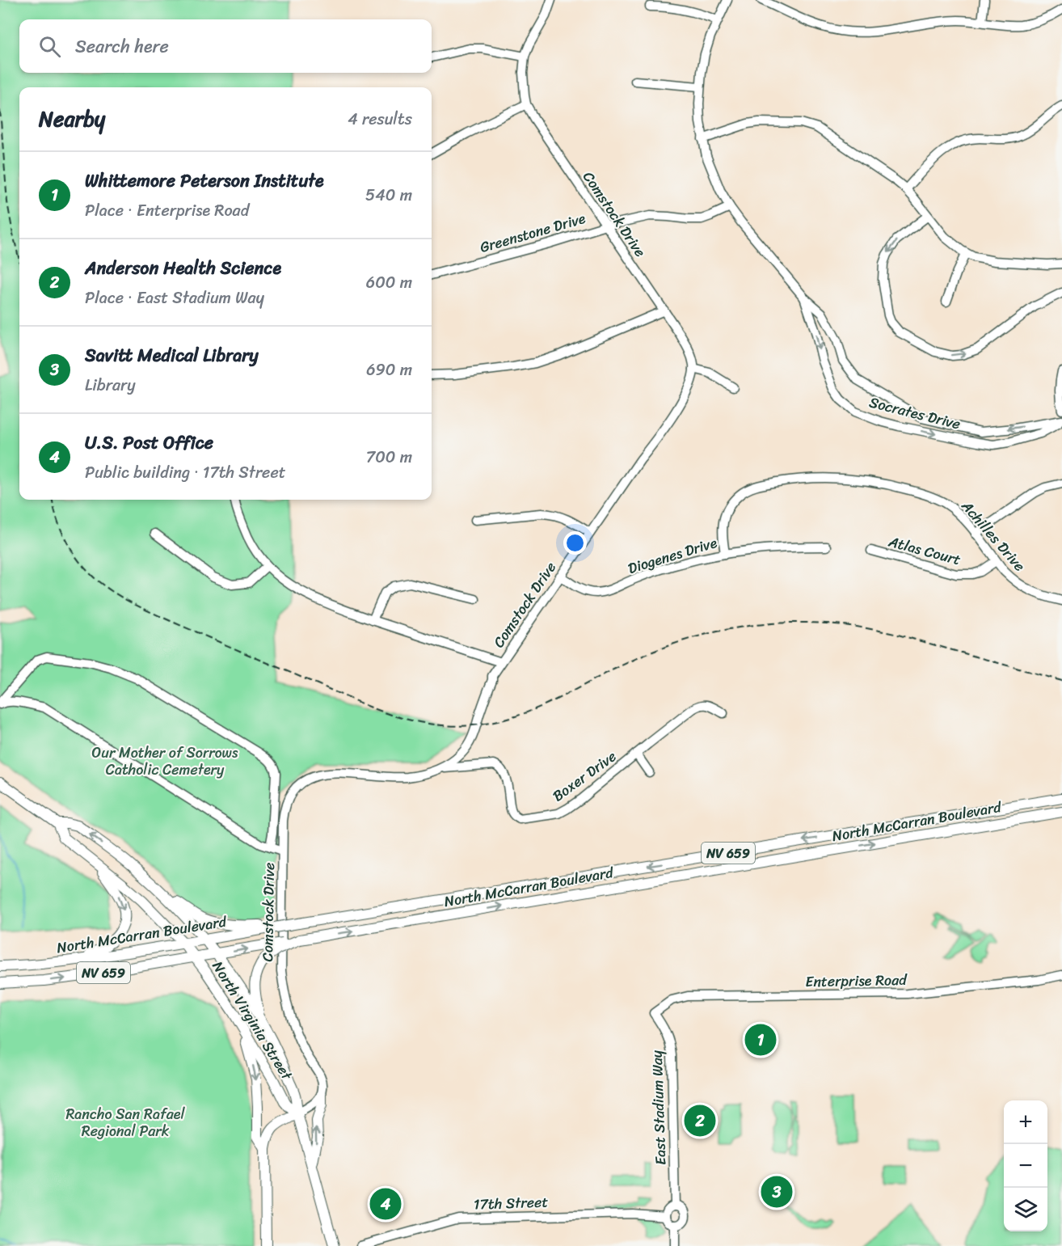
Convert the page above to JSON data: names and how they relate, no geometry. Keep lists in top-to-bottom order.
{
  "streets": {
    "main road": ["North McCarran Boulevard", "NV 659", "North Virginia Street"],
    "street": [
      "Comstock Drive",
      "Greenstone Drive",
      "Socrates Drive",
      "Achilles Drive",
      "Atlas Court",
      "Diogenes Drive",
      "Boxer Drive",
      "Enterprise Road",
      "East Stadium Way",
      "17th Street"
    ]
  },
  "crossings": [
    ["Comstock Drive", "Greenstone Drive"],
    ["Comstock Drive", "Diogenes Drive"],
    ["Comstock Drive", "Boxer Drive"],
    ["Greenstone Drive", "Socrates Drive"],
    ["Achilles Drive", "Atlas Court"],
    ["Achilles Drive", "Diogenes Drive"],
    ["North McCarran Boulevard", "North Virginia Street"],
    ["Enterprise Road", "East Stadium Way"],
    ["East Stadium Way", "17th Street"]
  ],
  "parks": ["Our Mother of Sorrows Catholic Cemetery", "Rancho San Rafael Regional Park"],
  "page": {
    "search": "Search here",
    "heading": ["Nearby", "4 results"],
    "list": [
      {
        "mark": "1",
        "name": "Whittemore Peterson Institute",
        "note": "Place · Enterprise Road",
        "value": "540 m"
      },
      {
        "mark": "2",
        "name": "Anderson Health Science",
        "note": "Place · East Stadium Way",
        "value": "600 m"
      },
      {
        "mark": "3",
        "name": "Savitt Medical Library",
        "note": "Library",
        "value": "690 m"
      },
      {
        "mark": "4",
        "name": "U.S. Post Office",
        "note": "Public building · 17th Street",
        "value": "700 m"
      }
    ],
    "pins": [
      "1",
      "2",
      "3",
      "4"
    ],
    "map_buttons": ["+", "−"]
  }
}
